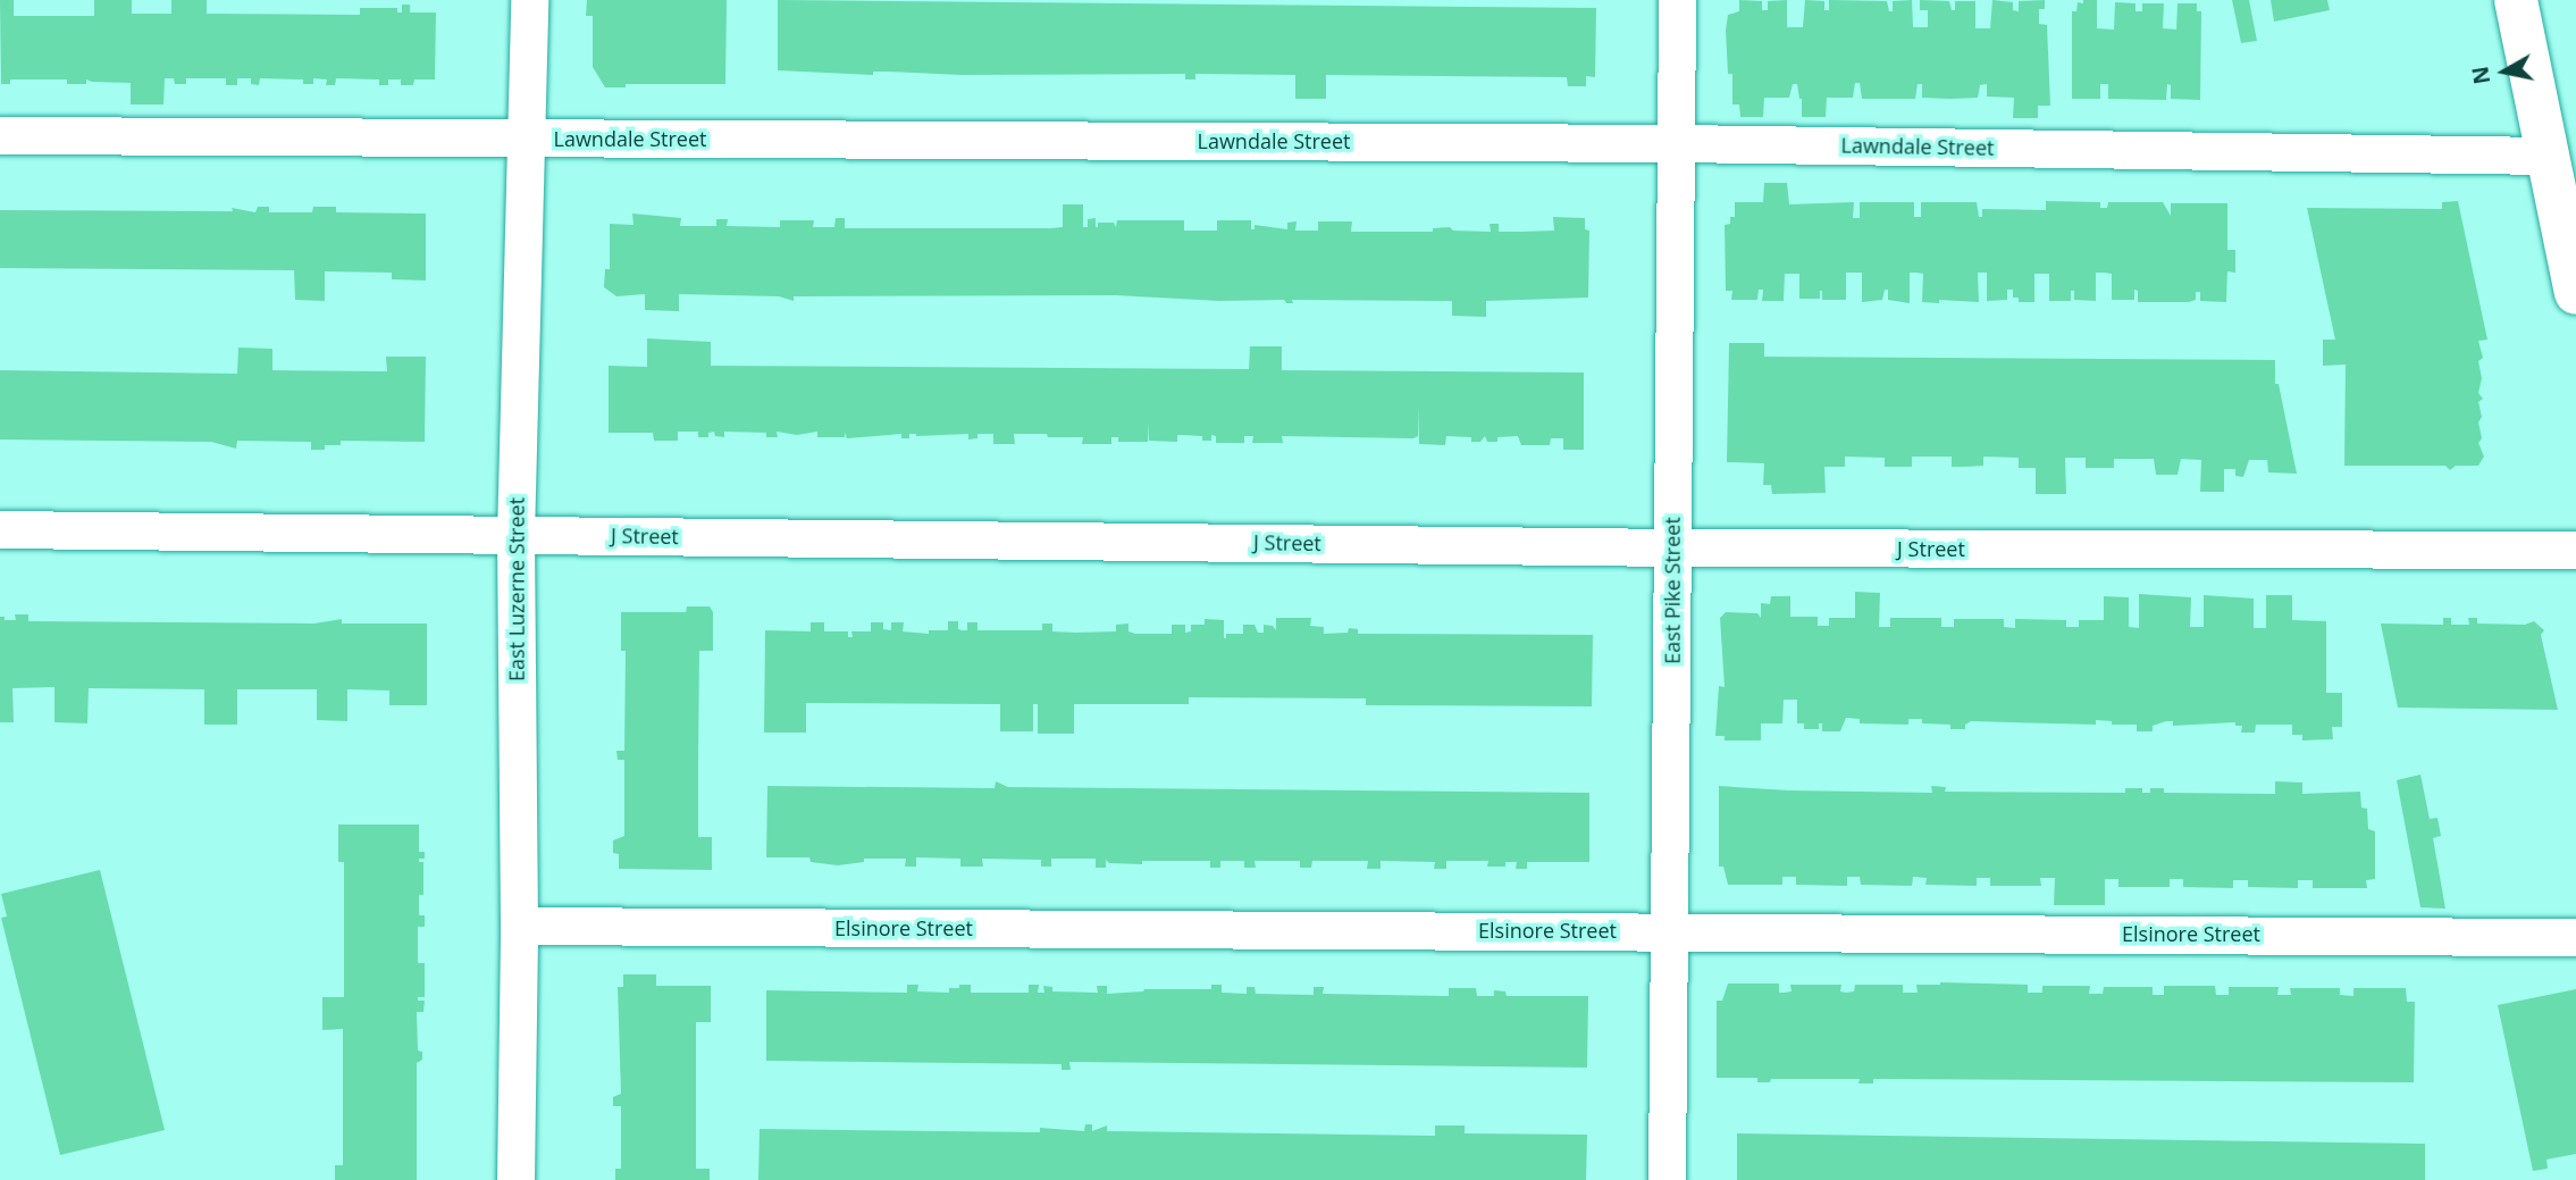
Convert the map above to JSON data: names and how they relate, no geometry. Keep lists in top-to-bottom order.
{
  "streets": {
    "street": [
      "Lawndale Street",
      "J Street",
      "East Luzerne Street",
      "East Pike Street",
      "Elsinore Street"
    ]
  },
  "crossings": [
    ["Lawndale Street", "East Luzerne Street"],
    ["Lawndale Street", "East Pike Street"],
    ["J Street", "East Luzerne Street"],
    ["J Street", "East Pike Street"],
    ["East Luzerne Street", "Elsinore Street"],
    ["East Pike Street", "Elsinore Street"]
  ],
  "north": "left"
}
